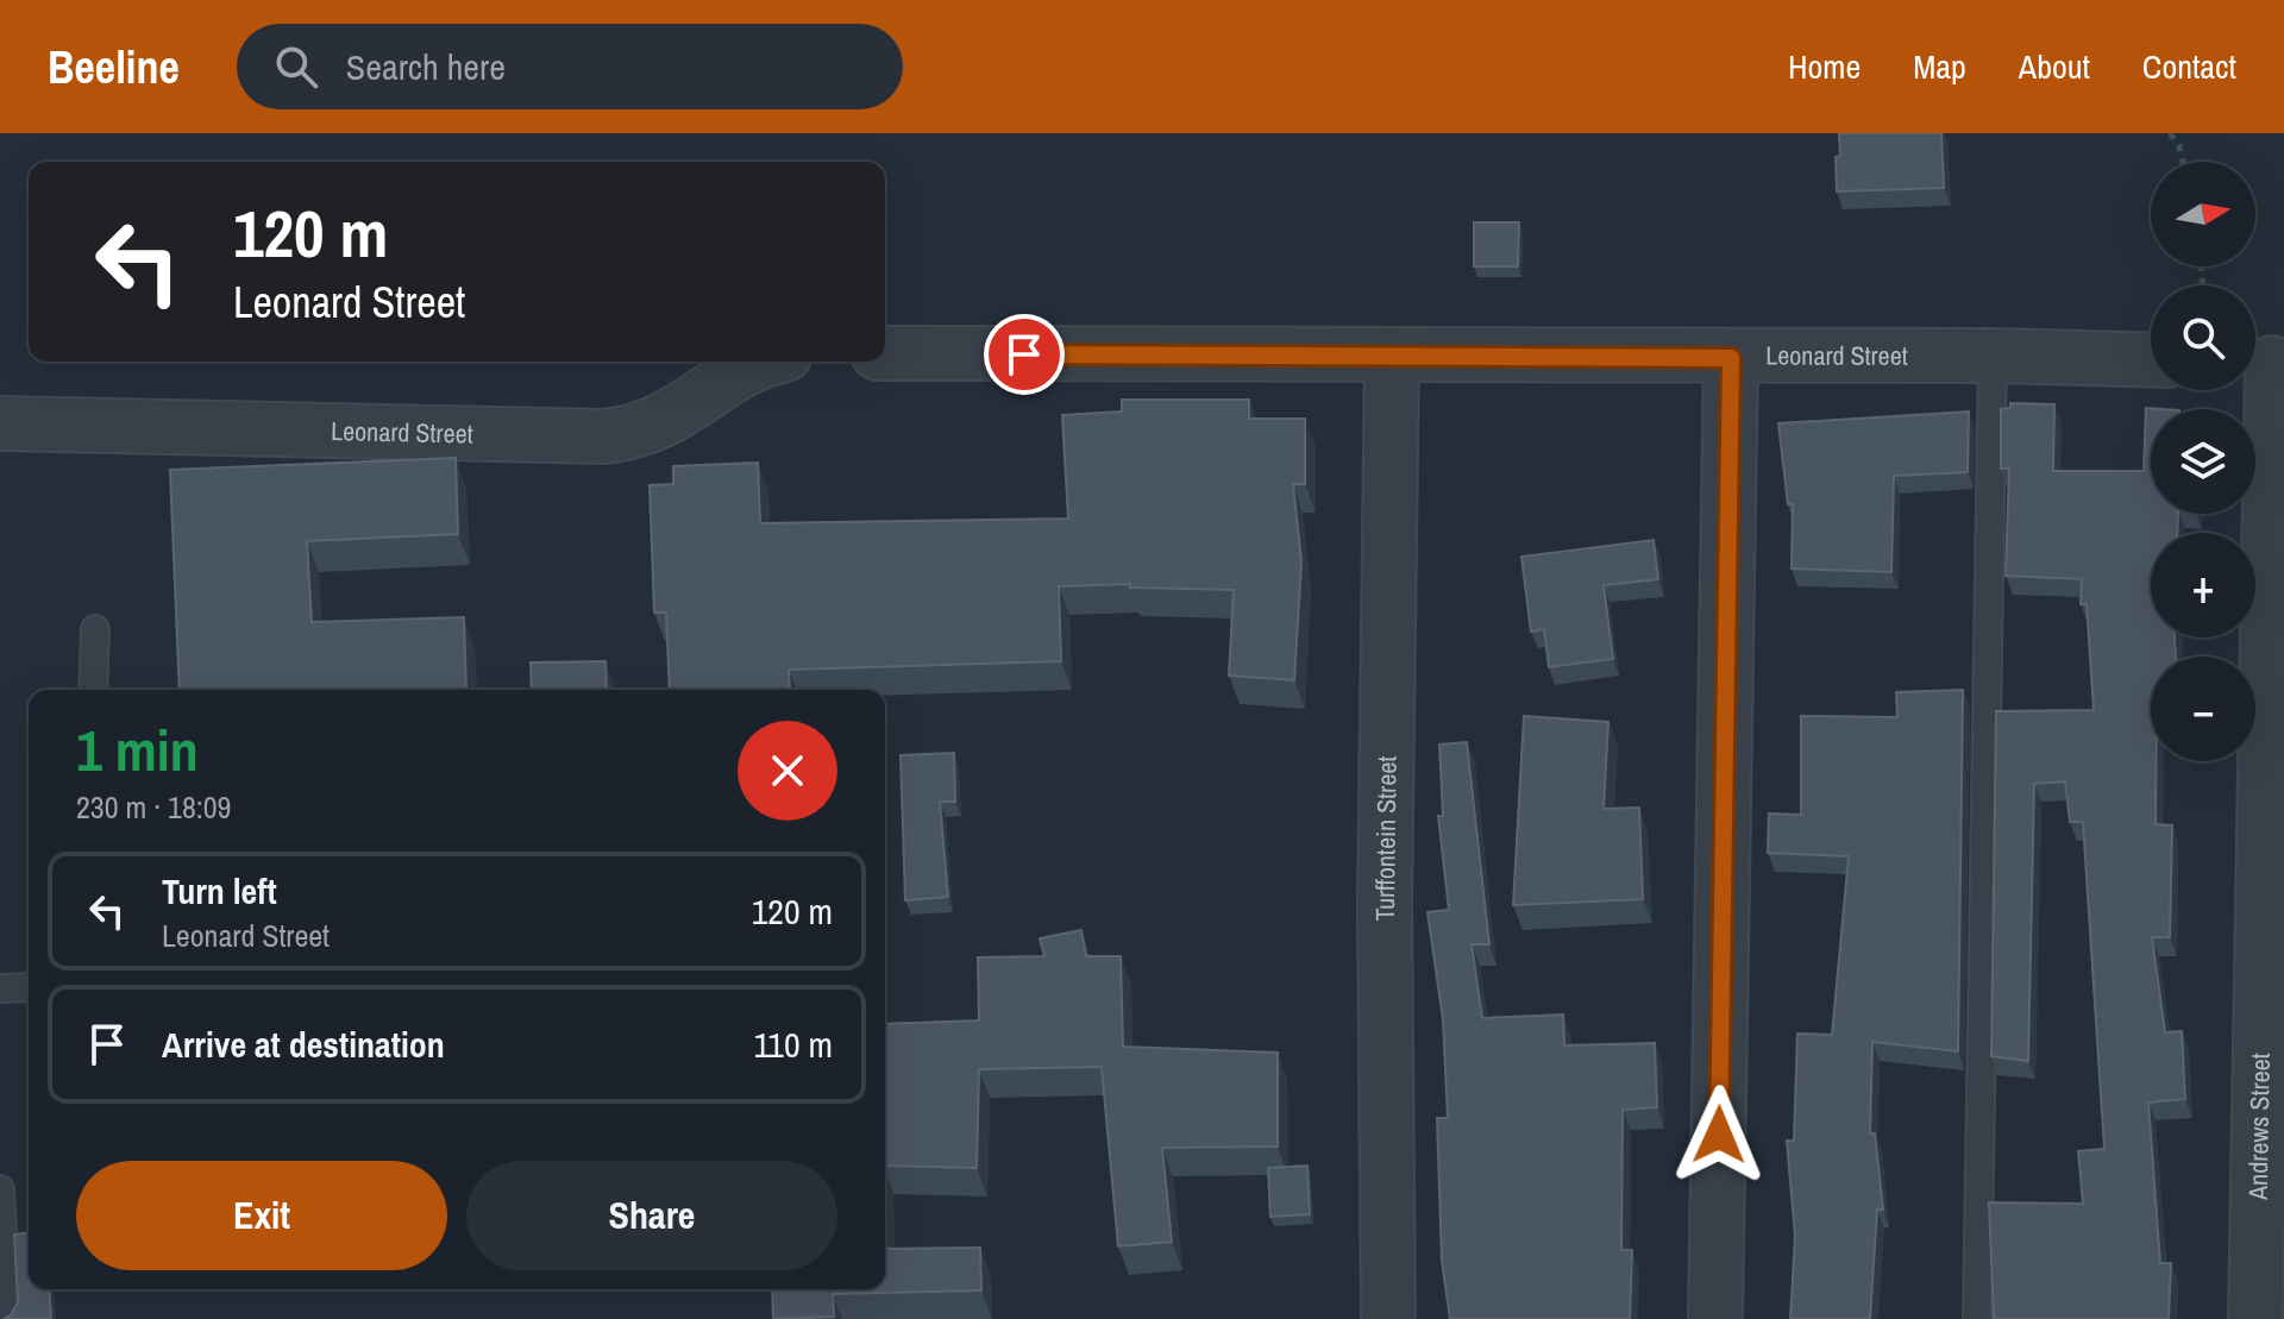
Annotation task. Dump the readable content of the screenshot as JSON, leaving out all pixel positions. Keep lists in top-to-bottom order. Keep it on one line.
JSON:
{"streets":{"street":["Leonard Street","Turffontein Street","Andrews Street"]},"crossings":[["Leonard Street","Turffontein Street"]],"north":"right","page":{"header":"Beeline","search":"Search here","nav":["Home","Map","About","Contact"],"map_buttons":["+","−"],"turn":["120 m","Leonard Street"],"heading":["1 min","230 m · 18:09"],"list":[{"name":"Turn left","note":"Leonard Street","value":"120 m"},{"name":"Arrive at destination","value":"110 m"}],"buttons":["Exit","Share"]}}
